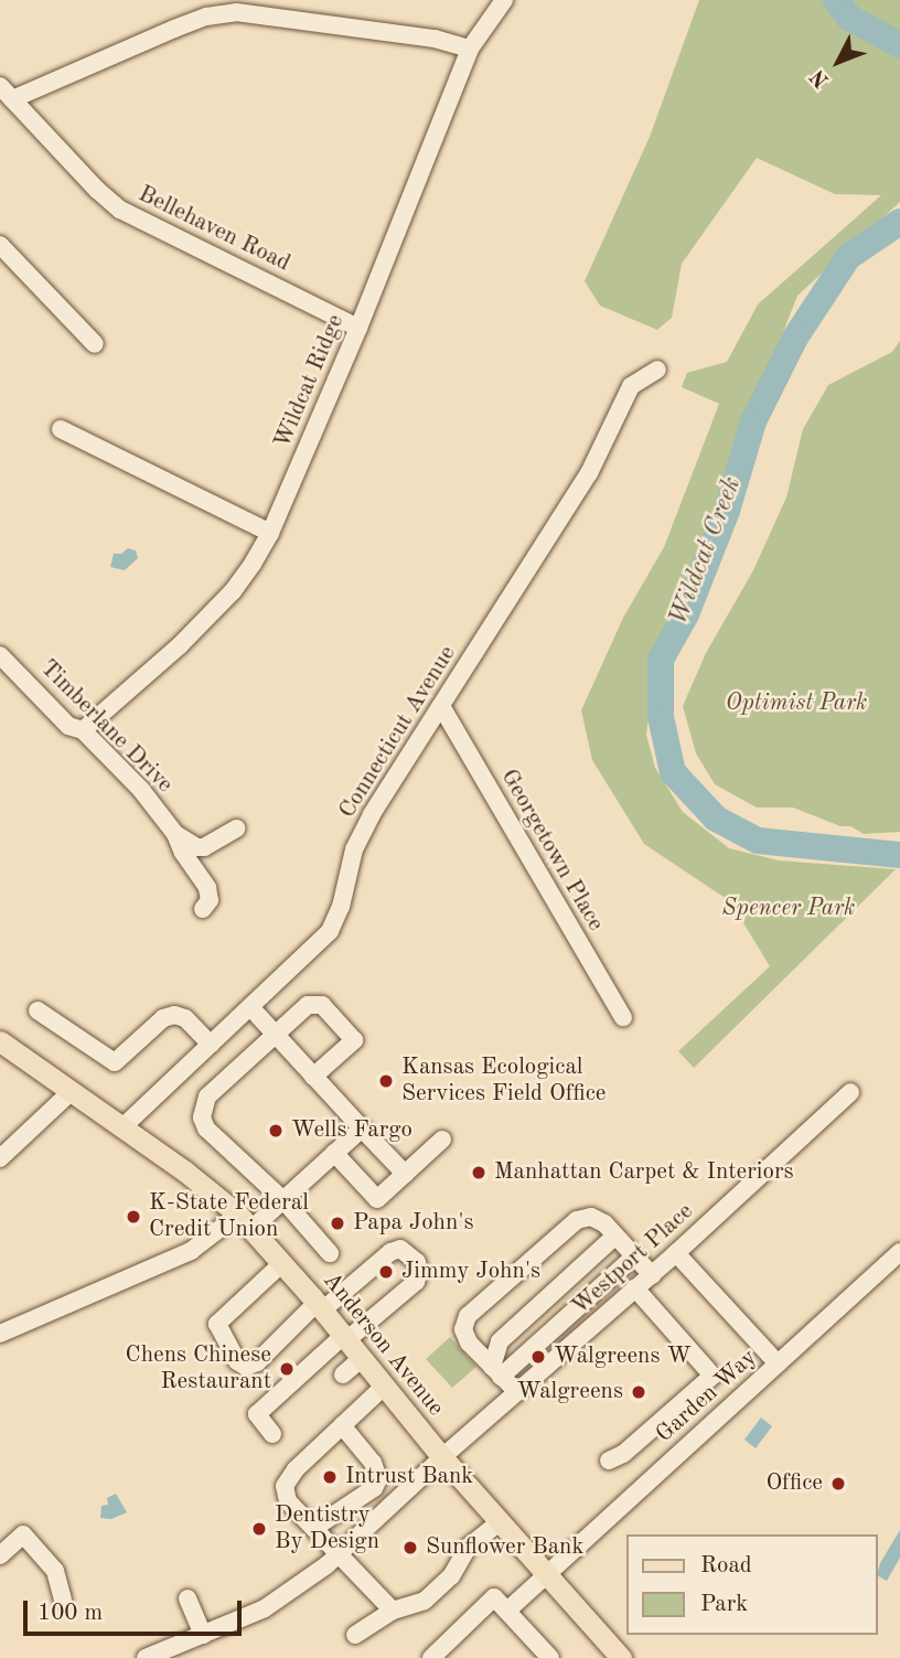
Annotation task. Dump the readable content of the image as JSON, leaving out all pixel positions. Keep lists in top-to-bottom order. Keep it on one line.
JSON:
{"streets":{"main road":["Anderson Avenue"],"street":["Bellehaven Road","Wildcat Ridge","Timberlane Drive","Connecticut Avenue","Georgetown Place","Westport Place","Garden Way"]},"crossings":[["Bellehaven Road","Wildcat Ridge"],["Wildcat Ridge","Timberlane Drive"],["Connecticut Avenue","Georgetown Place"],["Connecticut Avenue","Anderson Avenue"],["Westport Place","Anderson Avenue"],["Anderson Avenue","Garden Way"]],"water":["Wildcat Creek"],"parks":["Optimist Park","Spencer Park"],"places":["Kansas Ecological Services Field Office","Wells Fargo","Manhattan Carpet & Interiors","K-State Federal Credit Union","Papa John's","Jimmy John's","Walgreens W","Chens Chinese Restaurant","Walgreens","Intrust Bank","Office","Dentistry By Design","Sunflower Bank"],"legend":["Road","Park"],"scale_bar":"100 m","north":"bottom left"}
